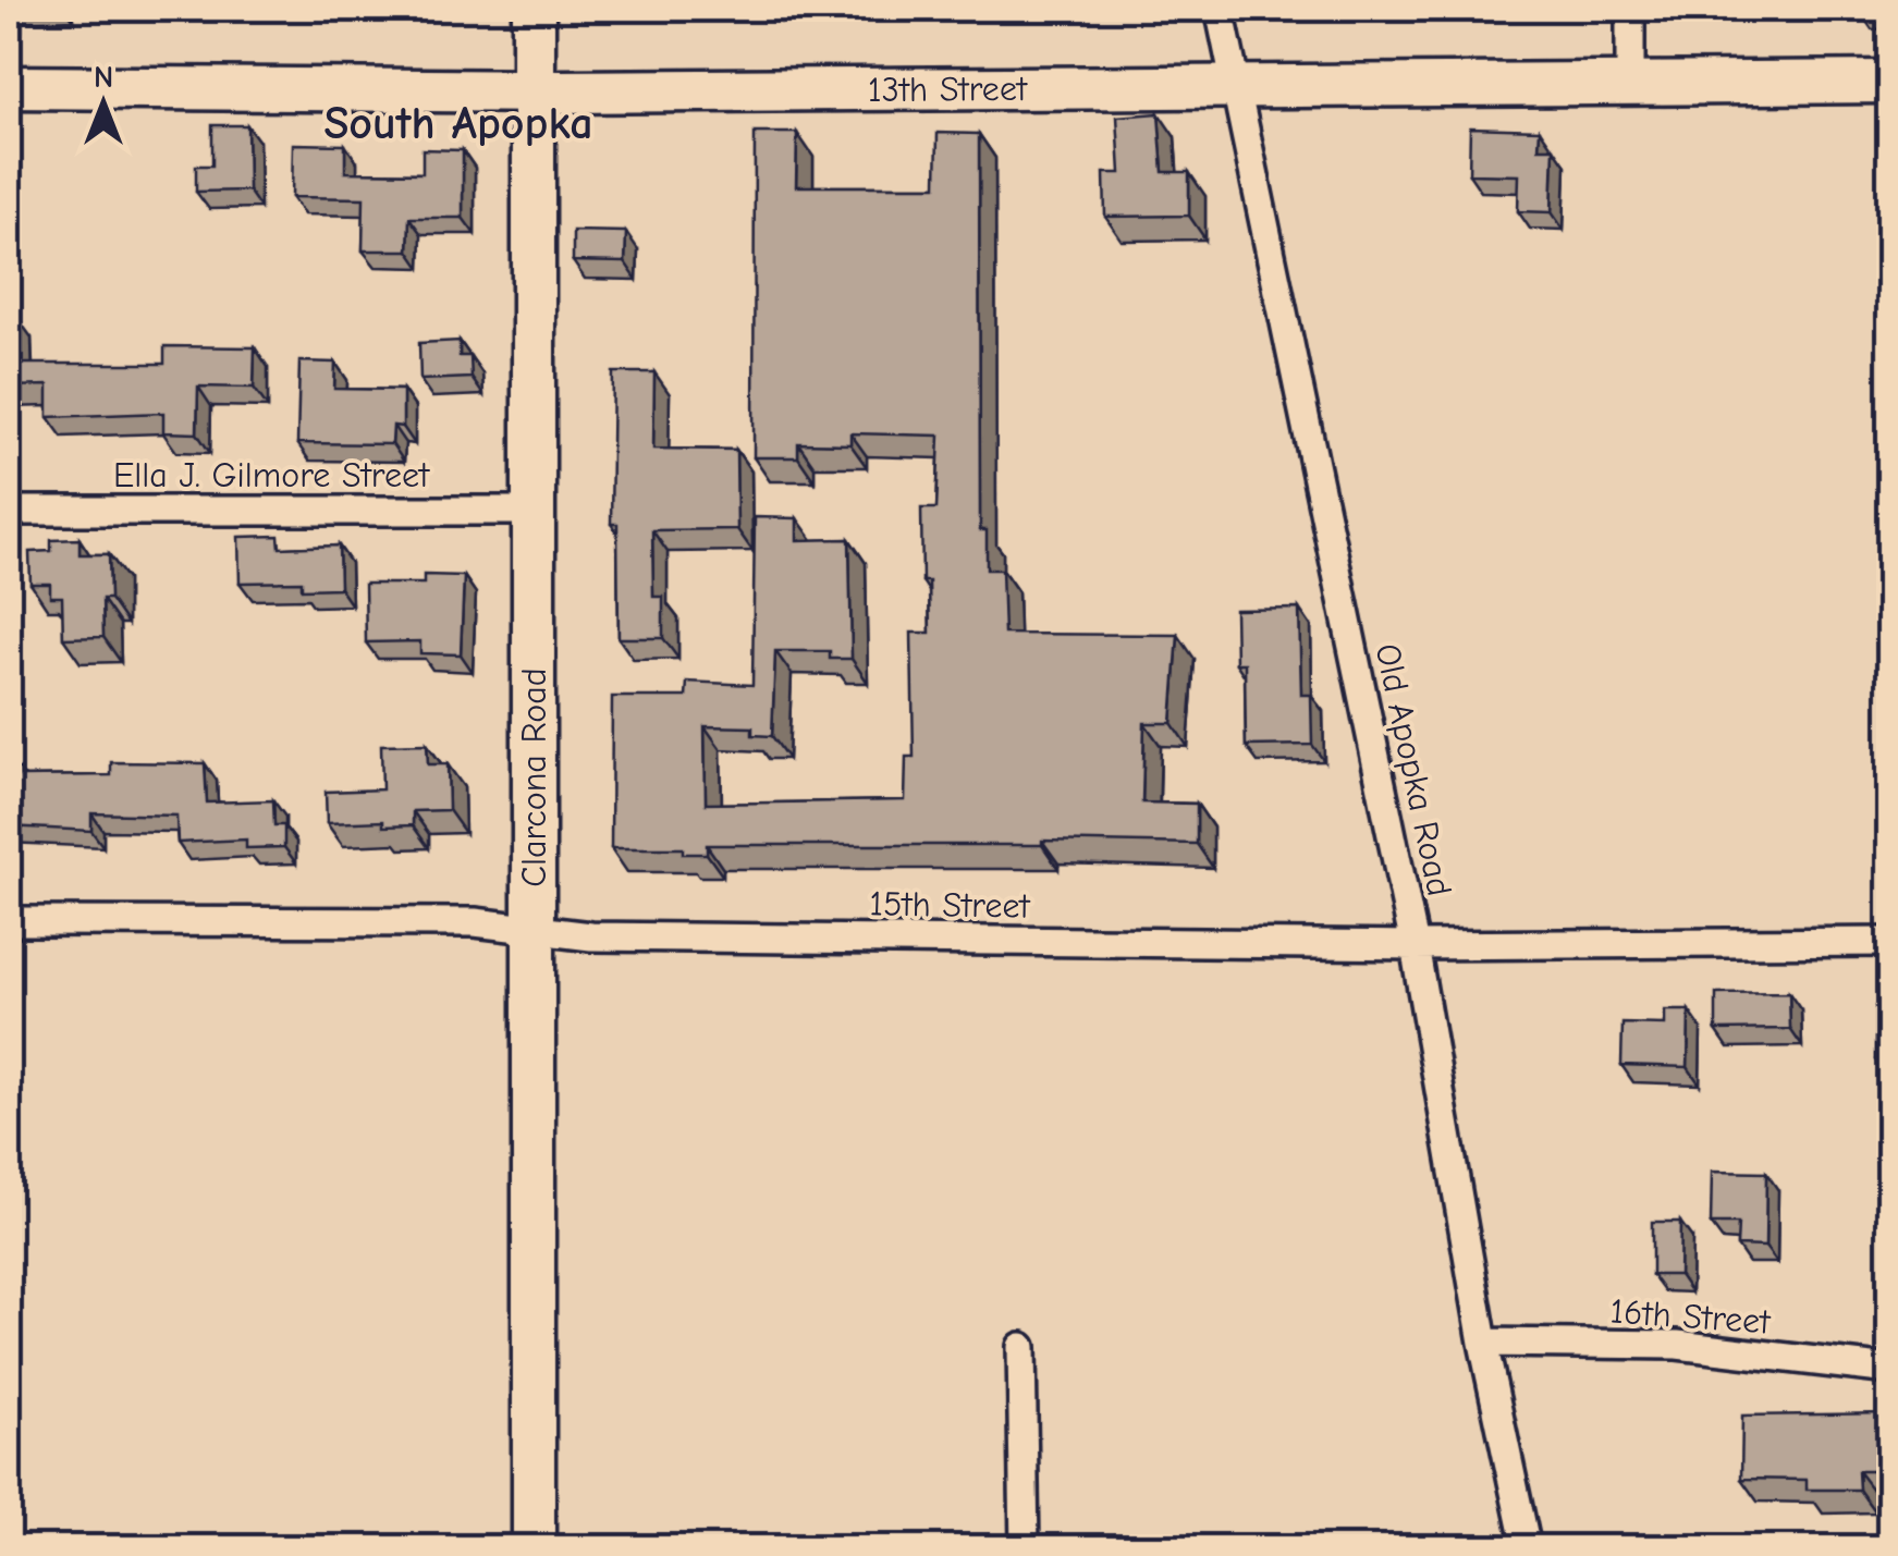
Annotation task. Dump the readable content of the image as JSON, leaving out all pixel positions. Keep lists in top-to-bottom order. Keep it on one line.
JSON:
{"streets":{"street":["13th Street","Ella J. Gilmore Street","Old Apopka Road","Clarcona Road","15th Street","16th Street"]},"crossings":[["13th Street","Old Apopka Road"],["13th Street","Clarcona Road"],["Ella J. Gilmore Street","Clarcona Road"],["Old Apopka Road","15th Street"],["Old Apopka Road","16th Street"],["Clarcona Road","15th Street"]],"districts":["South Apopka"],"north":"top"}
